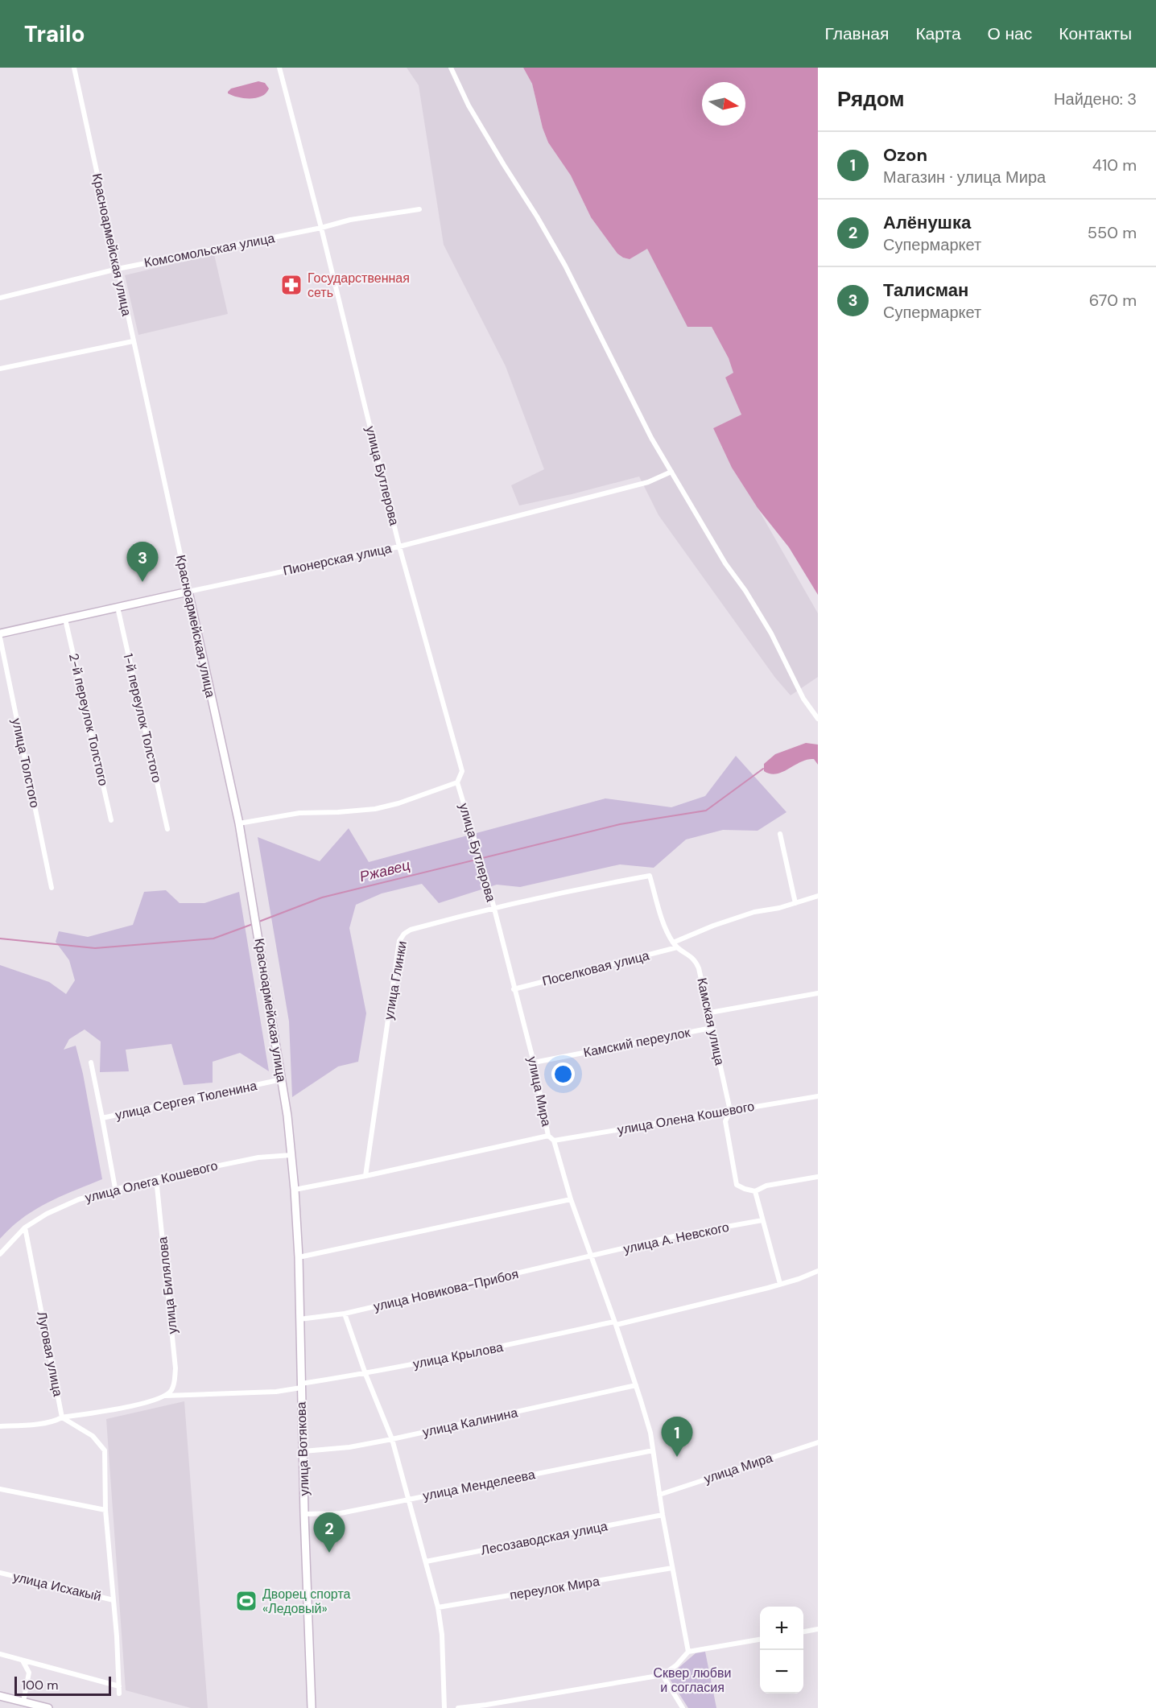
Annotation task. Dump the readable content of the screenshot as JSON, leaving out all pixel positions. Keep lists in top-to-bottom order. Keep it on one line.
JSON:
{"streets":{"street":["Красноармейская улица","Комсомольская улица","улица Бутлерова","Пионерская улица","1-й переулок Толстого","2-й переулок Толстого","улица Толстого","Поселковая улица","улица Глинки","Камская улица","Камский переулок","улица Мира","улица Сергея Тюленина","улица Олена Кошевого","улица Олега Кошевого","улица А. Невского","улица Билялова","улица Новикова-Прибоя","Луговая улица","улица Крылова","улица Калинина","улица Вотякова","улица Менделеева","Лесозаводская улица","улица Исхакый","переулок Мира"]},"crossings":[["Красноармейская улица","Комсомольская улица"],["Красноармейская улица","Пионерская улица"],["Красноармейская улица","улица Сергея Тюленина"],["Красноармейская улица","улица Олега Кошевого"],["Красноармейская улица","улица Вотякова"],["Комсомольская улица","улица Бутлерова"],["улица Бутлерова","Пионерская улица"],["улица Бутлерова","улица Глинки"],["улица Бутлерова","улица Мира"],["Пионерская улица","1-й переулок Толстого"],["Пионерская улица","2-й переулок Толстого"],["Поселковая улица","Камская улица"],["Поселковая улица","улица Мира"],["улица Глинки","Камская улица"],["улица Глинки","улица Мира"],["Камская улица","Камский переулок"],["Камская улица","улица Олена Кошевого"],["Камский переулок","улица Мира"],["улица Мира","улица Олена Кошевого"],["улица Мира","улица А. Невского"],["улица Мира","улица Новикова-Прибоя"],["улица Мира","улица Крылова"],["улица Мира","улица Калинина"],["улица Мира","улица Менделеева"],["улица Мира","Лесозаводская улица"],["улица Мира","переулок Мира"],["улица Сергея Тюленина","улица Олега Кошевого"],["улица Олега Кошевого","улица Билялова"],["улица Олега Кошевого","Луговая улица"],["улица А. Невского","улица Новикова-Прибоя"],["улица Билялова","улица Крылова"],["улица Новикова-Прибоя","улица Вотякова"],["улица Крылова","улица Вотякова"],["улица Калинина","улица Вотякова"],["улица Вотякова","улица Менделеева"]],"water":["Ржавец"],"parks":["Сквер любви и согласия"],"places":{"pharmacy":["Государственная сеть"],"sports":["Дворец спорта «Ледовый»"]},"scale_bar":"100 m","north":"right","page":{"header":"Trailo","nav":["Главная","Карта","О нас","Контакты"],"heading":["Рядом","Найдено: 3"],"list":[{"mark":"1","name":"Ozon","note":"Магазин · улица Мира","value":"410 m"},{"mark":"2","name":"Алёнушка","note":"Супермаркет","value":"550 m"},{"mark":"3","name":"Талисман","note":"Супермаркет","value":"670 m"}],"pins":["3","1","2"],"map_buttons":["+","−"],"scale":"100 m"}}
